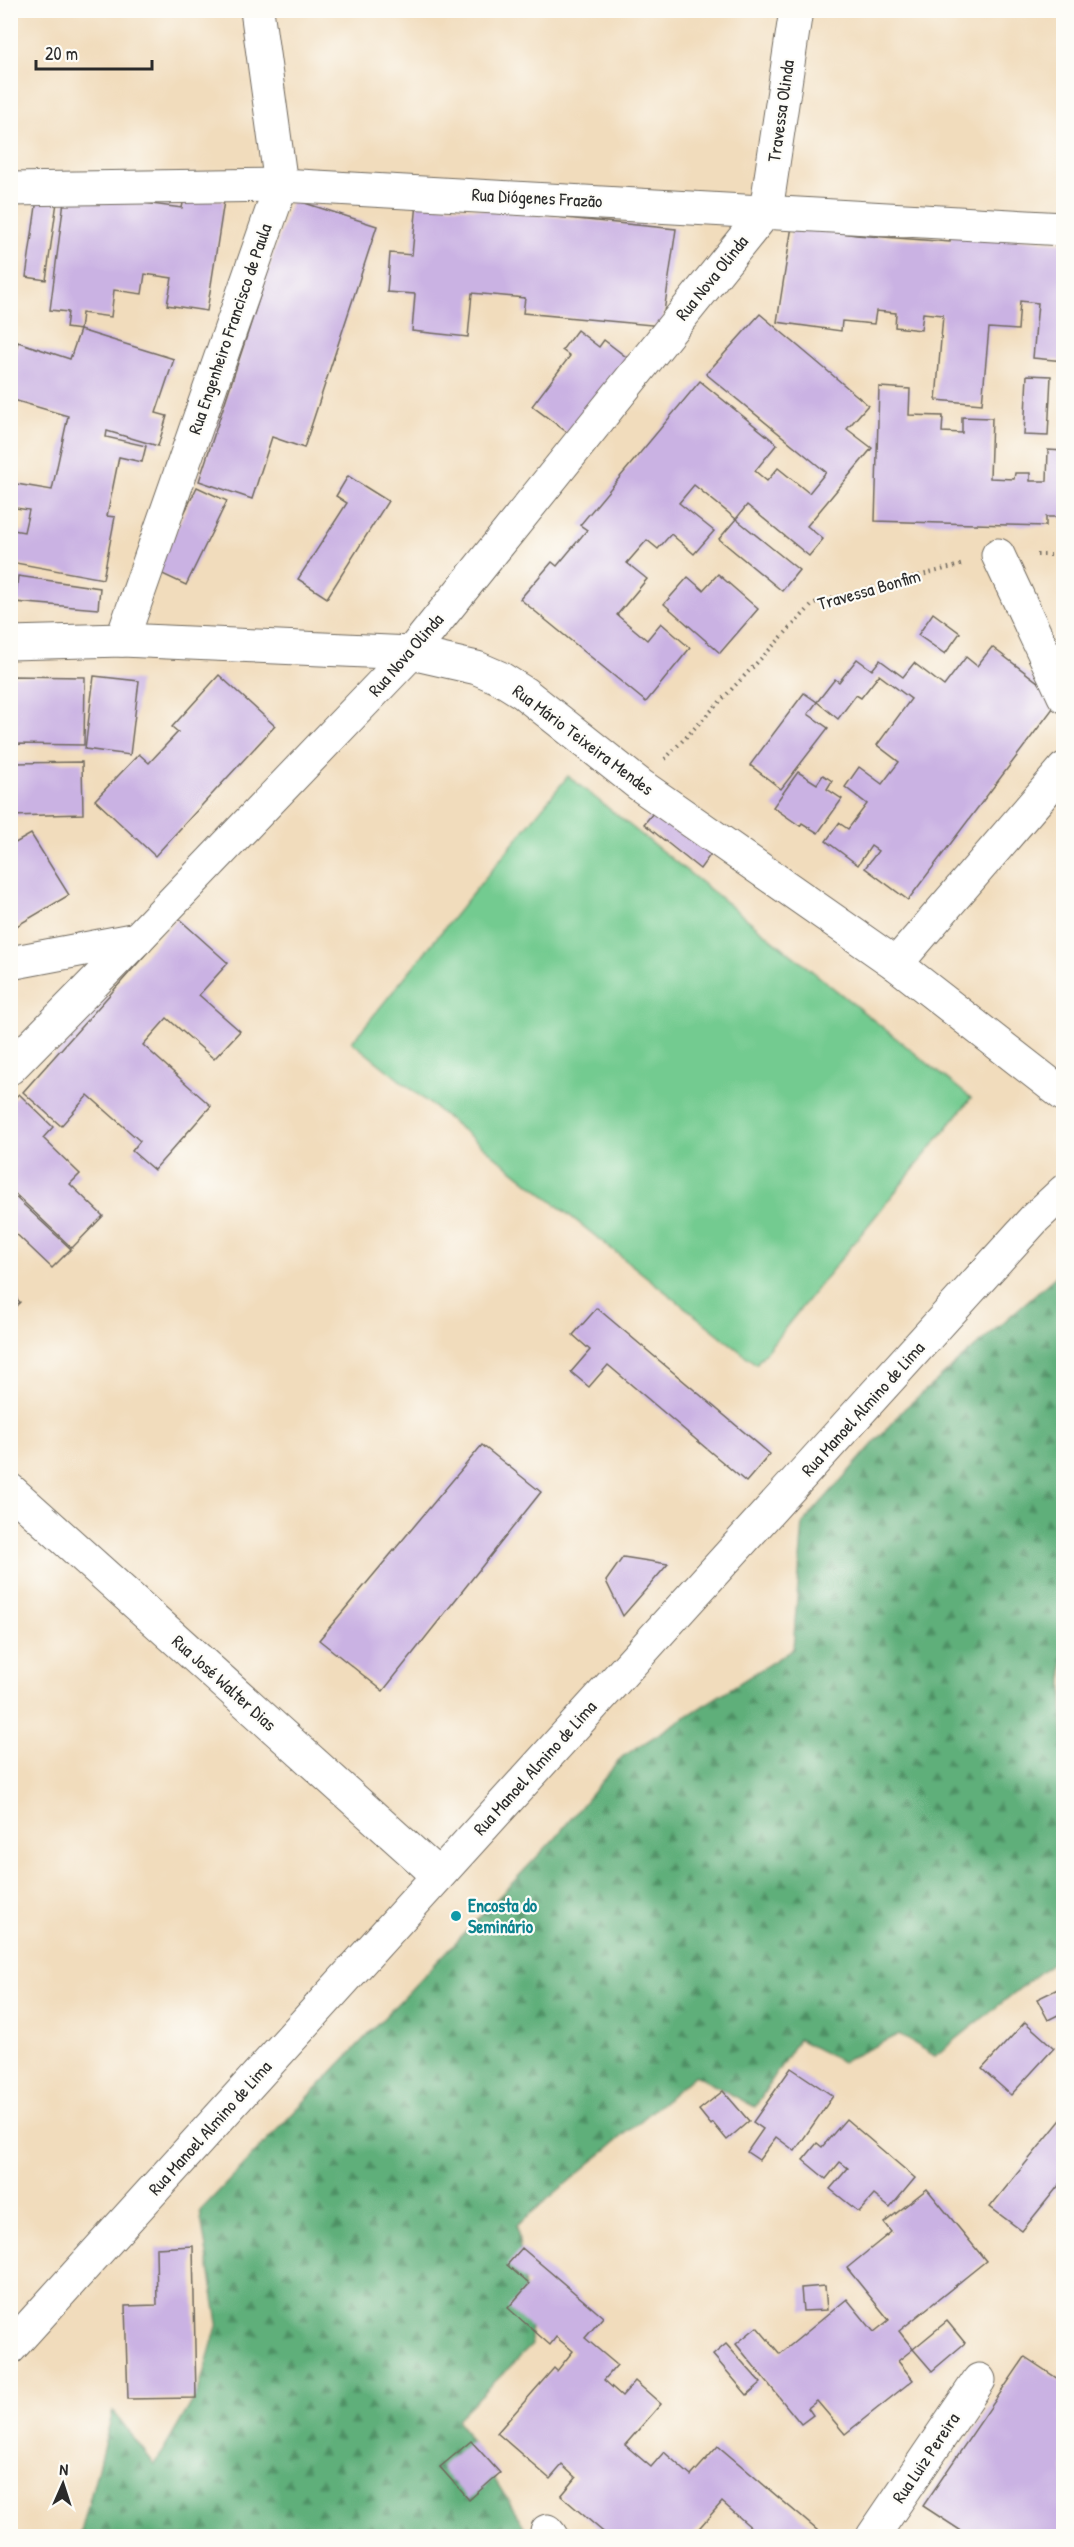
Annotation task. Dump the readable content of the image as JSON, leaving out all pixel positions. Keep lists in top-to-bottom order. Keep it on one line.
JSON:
{"streets":{"street":["Travessa Olinda","Rua Diógenes Frazão","Rua Nova Olinda","Rua Engenheiro Francisco de Paula","Rua Mário Teixeira Mendes","Rua Manoel Almino de Lima","Rua José Walter Dias","Rua Luiz Pereira"],"path":["Travessa Bonfim"]},"crossings":[["Travessa Olinda","Rua Diógenes Frazão"],["Travessa Olinda","Rua Nova Olinda"],["Rua Diógenes Frazão","Rua Nova Olinda"],["Rua Diógenes Frazão","Rua Engenheiro Francisco de Paula"],["Rua Nova Olinda","Rua Mário Teixeira Mendes"],["Rua Engenheiro Francisco de Paula","Rua Mário Teixeira Mendes"],["Travessa Bonfim","Rua Mário Teixeira Mendes"],["Rua Manoel Almino de Lima","Rua José Walter Dias"]],"places":["Encosta do Seminário"],"scale_bar":"20 m","north":"top"}
